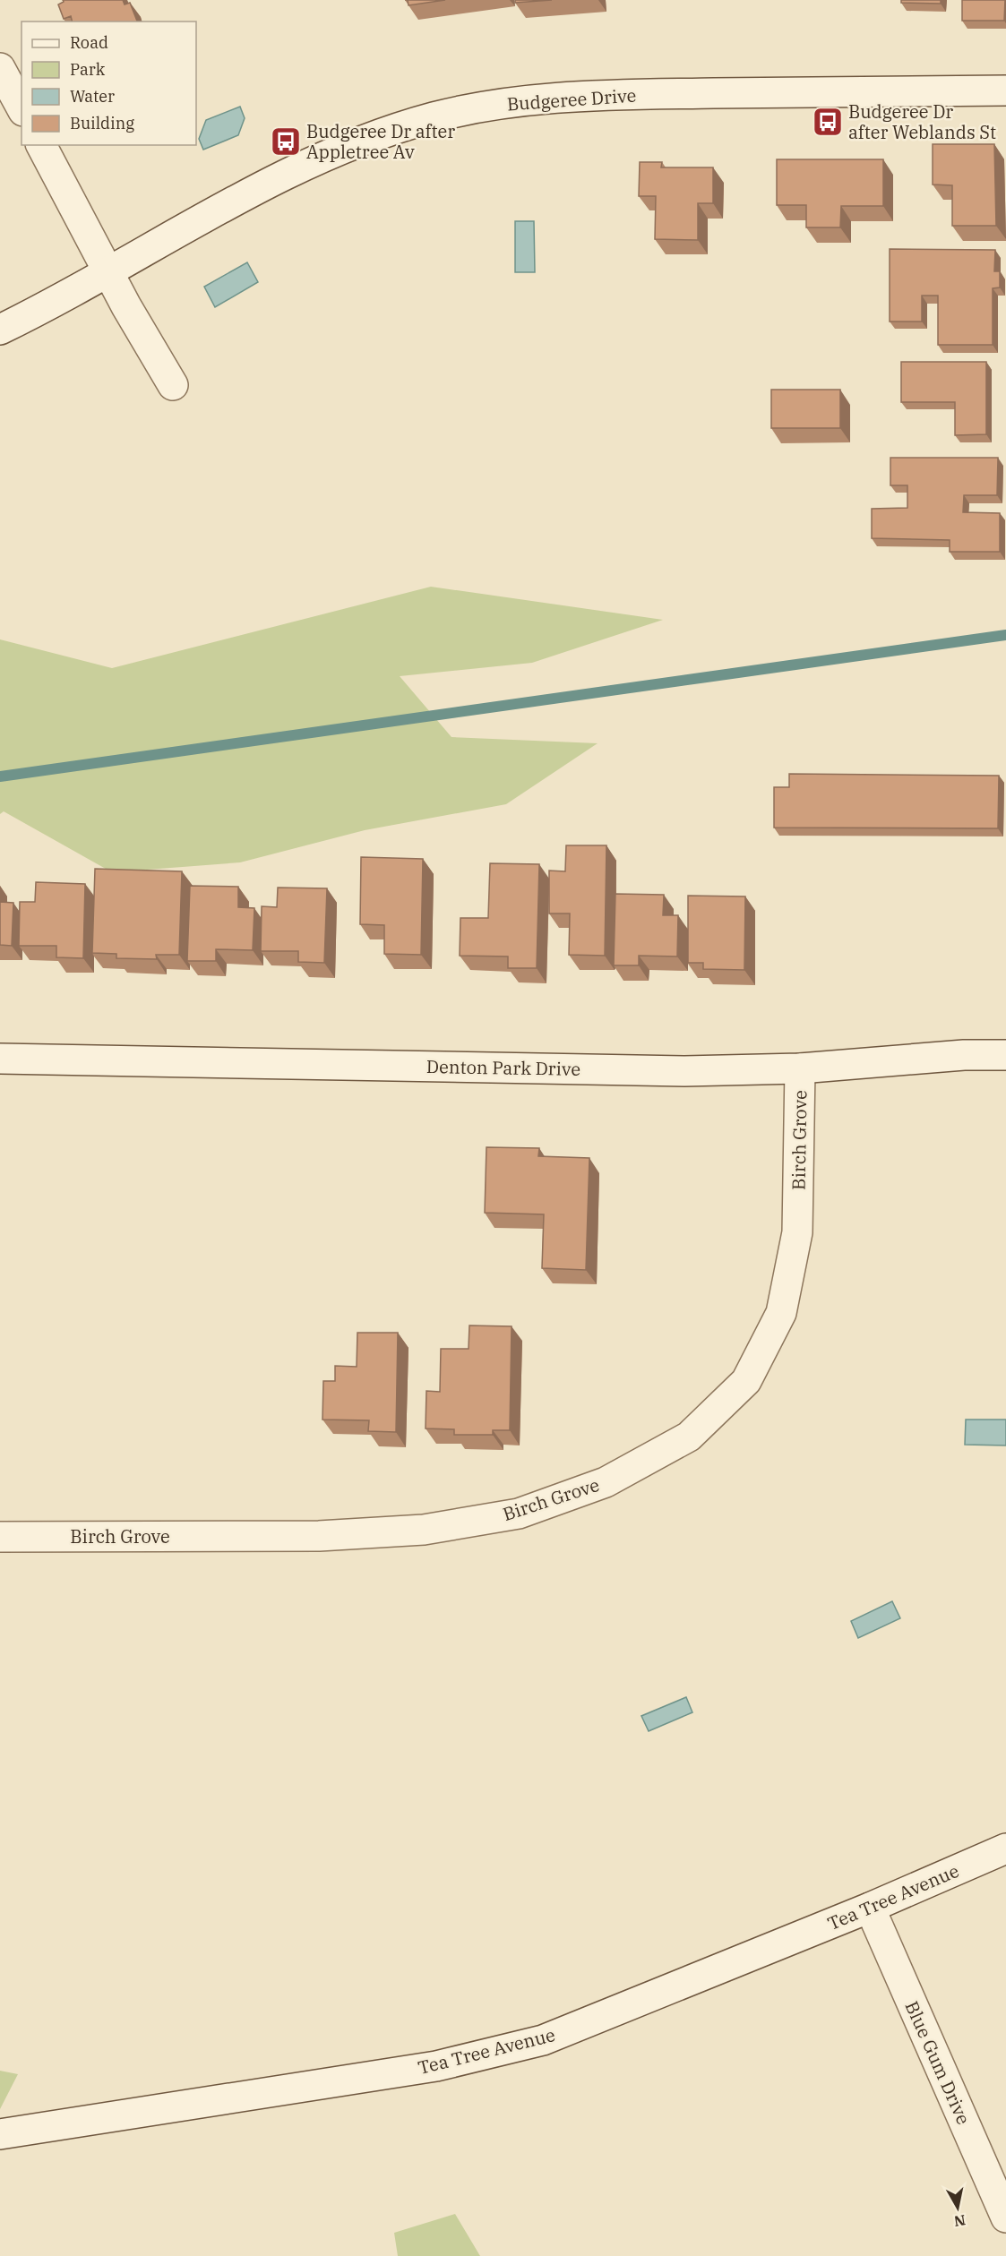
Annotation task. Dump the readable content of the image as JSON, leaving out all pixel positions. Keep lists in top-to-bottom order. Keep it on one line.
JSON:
{"streets":{"street":["Budgeree Drive","Denton Park Drive","Birch Grove","Tea Tree Avenue","Blue Gum Drive"]},"crossings":[["Denton Park Drive","Birch Grove"],["Tea Tree Avenue","Blue Gum Drive"]],"places":{"bus stop":["Budgeree Dr after Weblands St","Budgeree Dr after Appletree Av"]},"legend":["Road","Park","Water","Building"],"north":"bottom"}
